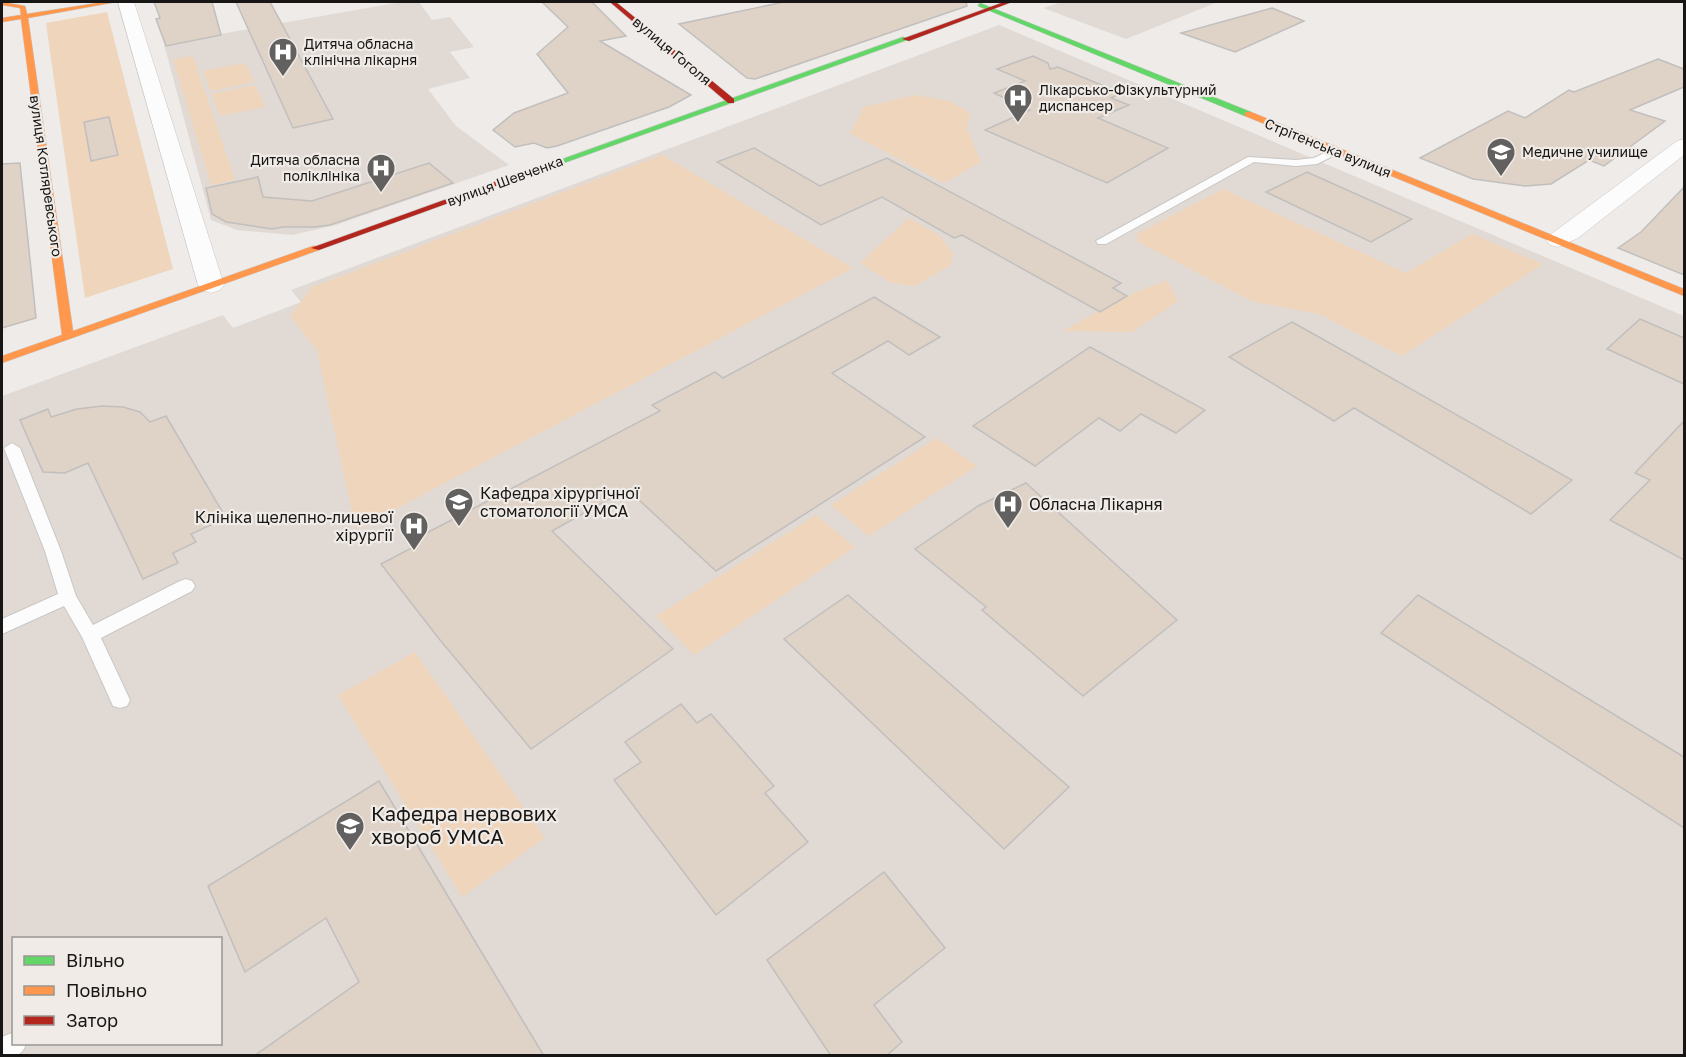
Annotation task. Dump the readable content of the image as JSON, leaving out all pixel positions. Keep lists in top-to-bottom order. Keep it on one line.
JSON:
{"streets":{"street":["вулиця Гоголя","Стрітенська вулиця","вулиця Котляревського","вулиця Шевченка"]},"crossings":[["вулиця Гоголя","вулиця Шевченка"],["Стрітенська вулиця","вулиця Шевченка"],["вулиця Котляревського","вулиця Шевченка"]],"places":{"hospital":["Дитяча обласна клінічна лікарня","Лікарсько-Фізкультурний диспансер","Дитяча обласна поліклініка","Обласна Лікарня","Клініка щелепно-лицевої хірургії"],"school or university":["Медичне училище","Кафедра хірургічної стоматології УМСА","Кафедра нервових хвороб УМСА"]},"legend":["Вільно","Повільно","Затор"]}
